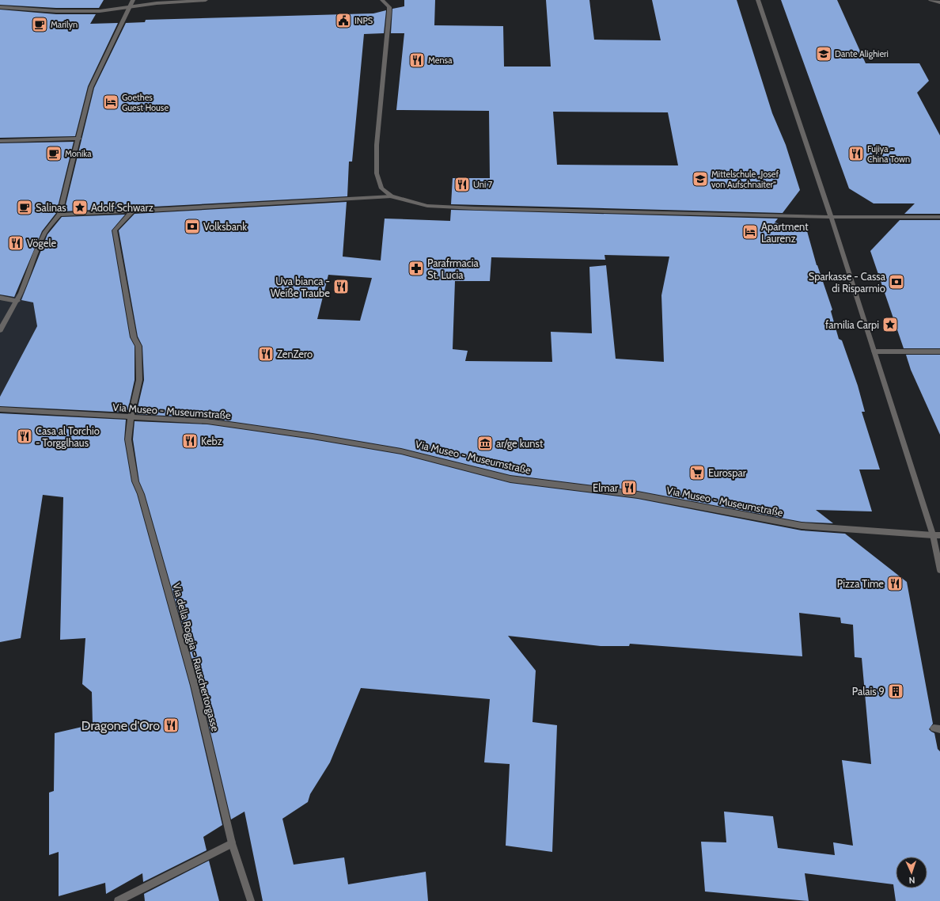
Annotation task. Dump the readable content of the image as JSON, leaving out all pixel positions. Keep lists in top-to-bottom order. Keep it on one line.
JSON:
{"streets":{"street":["Via Museo - Museumstraße","Via della Roggia - Rauschertorgasse"]},"crossings":[["Via Museo - Museumstraße","Via della Roggia - Rauschertorgasse"]],"places":{"public building":["INPS"],"cafe":["Marilyn","Monika","Salinas"],"school or university":["Dante Alighieri","Mittelschule „Josef von Aufschnaiter“"],"restaurant":["Mensa","Fujiya - China Town","Uni 7","Vögele","Uva bianca - Weiße Traube","ZenZero","Casa al Torchio - Torgglhaus","Kebz","Elmar","Pizza Time","Dragone d'Oro"],"hotel":["Goethes Guest House","Apartment Laurenz"],"place":["Adolf Schwarz","familia Carpi"],"bank":["Volksbank","Sparkasse - Cassa di Risparmio"],"pharmacy":["Parafrmacia St. Lucia"],"museum":["ar/ge kunst"],"supermarket":["Eurospar"],"building":["Palais 9"]},"north":"bottom"}
